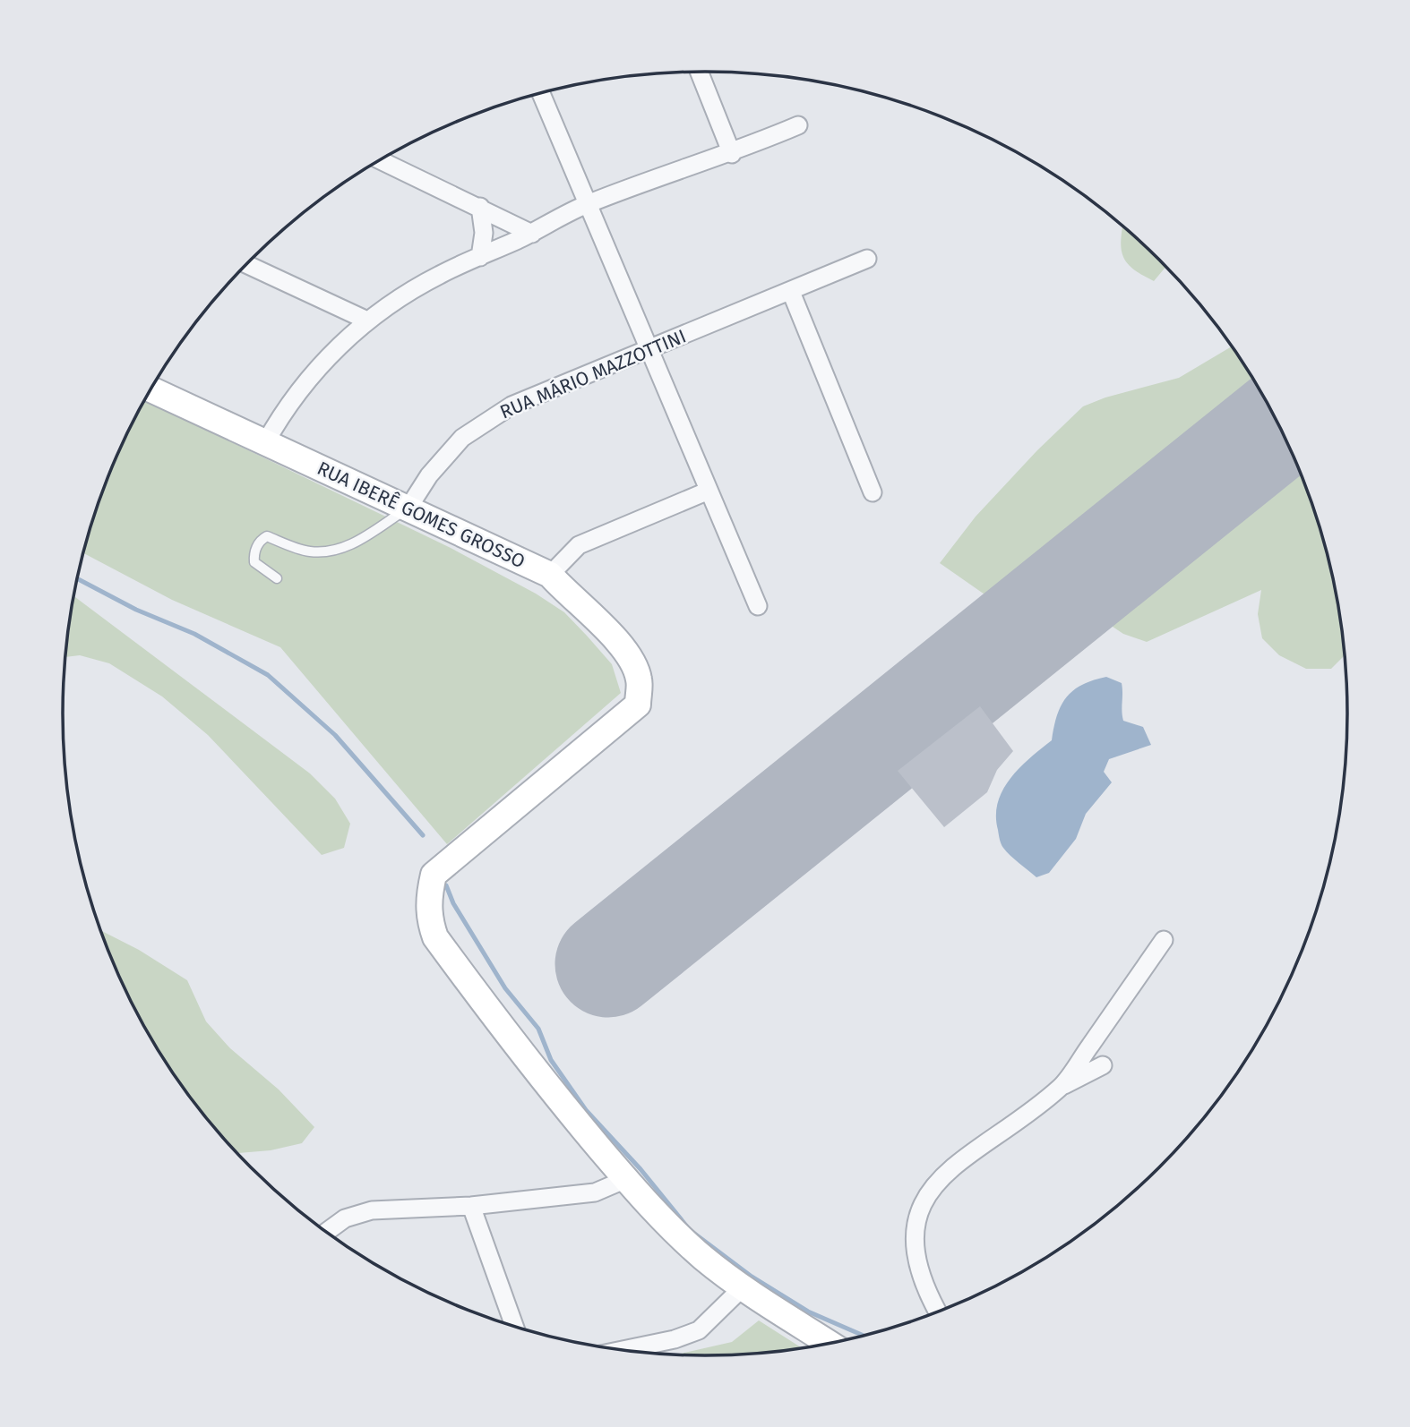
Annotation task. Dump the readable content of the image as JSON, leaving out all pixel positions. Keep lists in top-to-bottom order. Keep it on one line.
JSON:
{"streets":{"street":["RUA MÁRIO MAZZOTTINI","RUA IBERÊ GOMES GROSSO"]},"crossings":[["RUA MÁRIO MAZZOTTINI","RUA IBERÊ GOMES GROSSO"]]}
